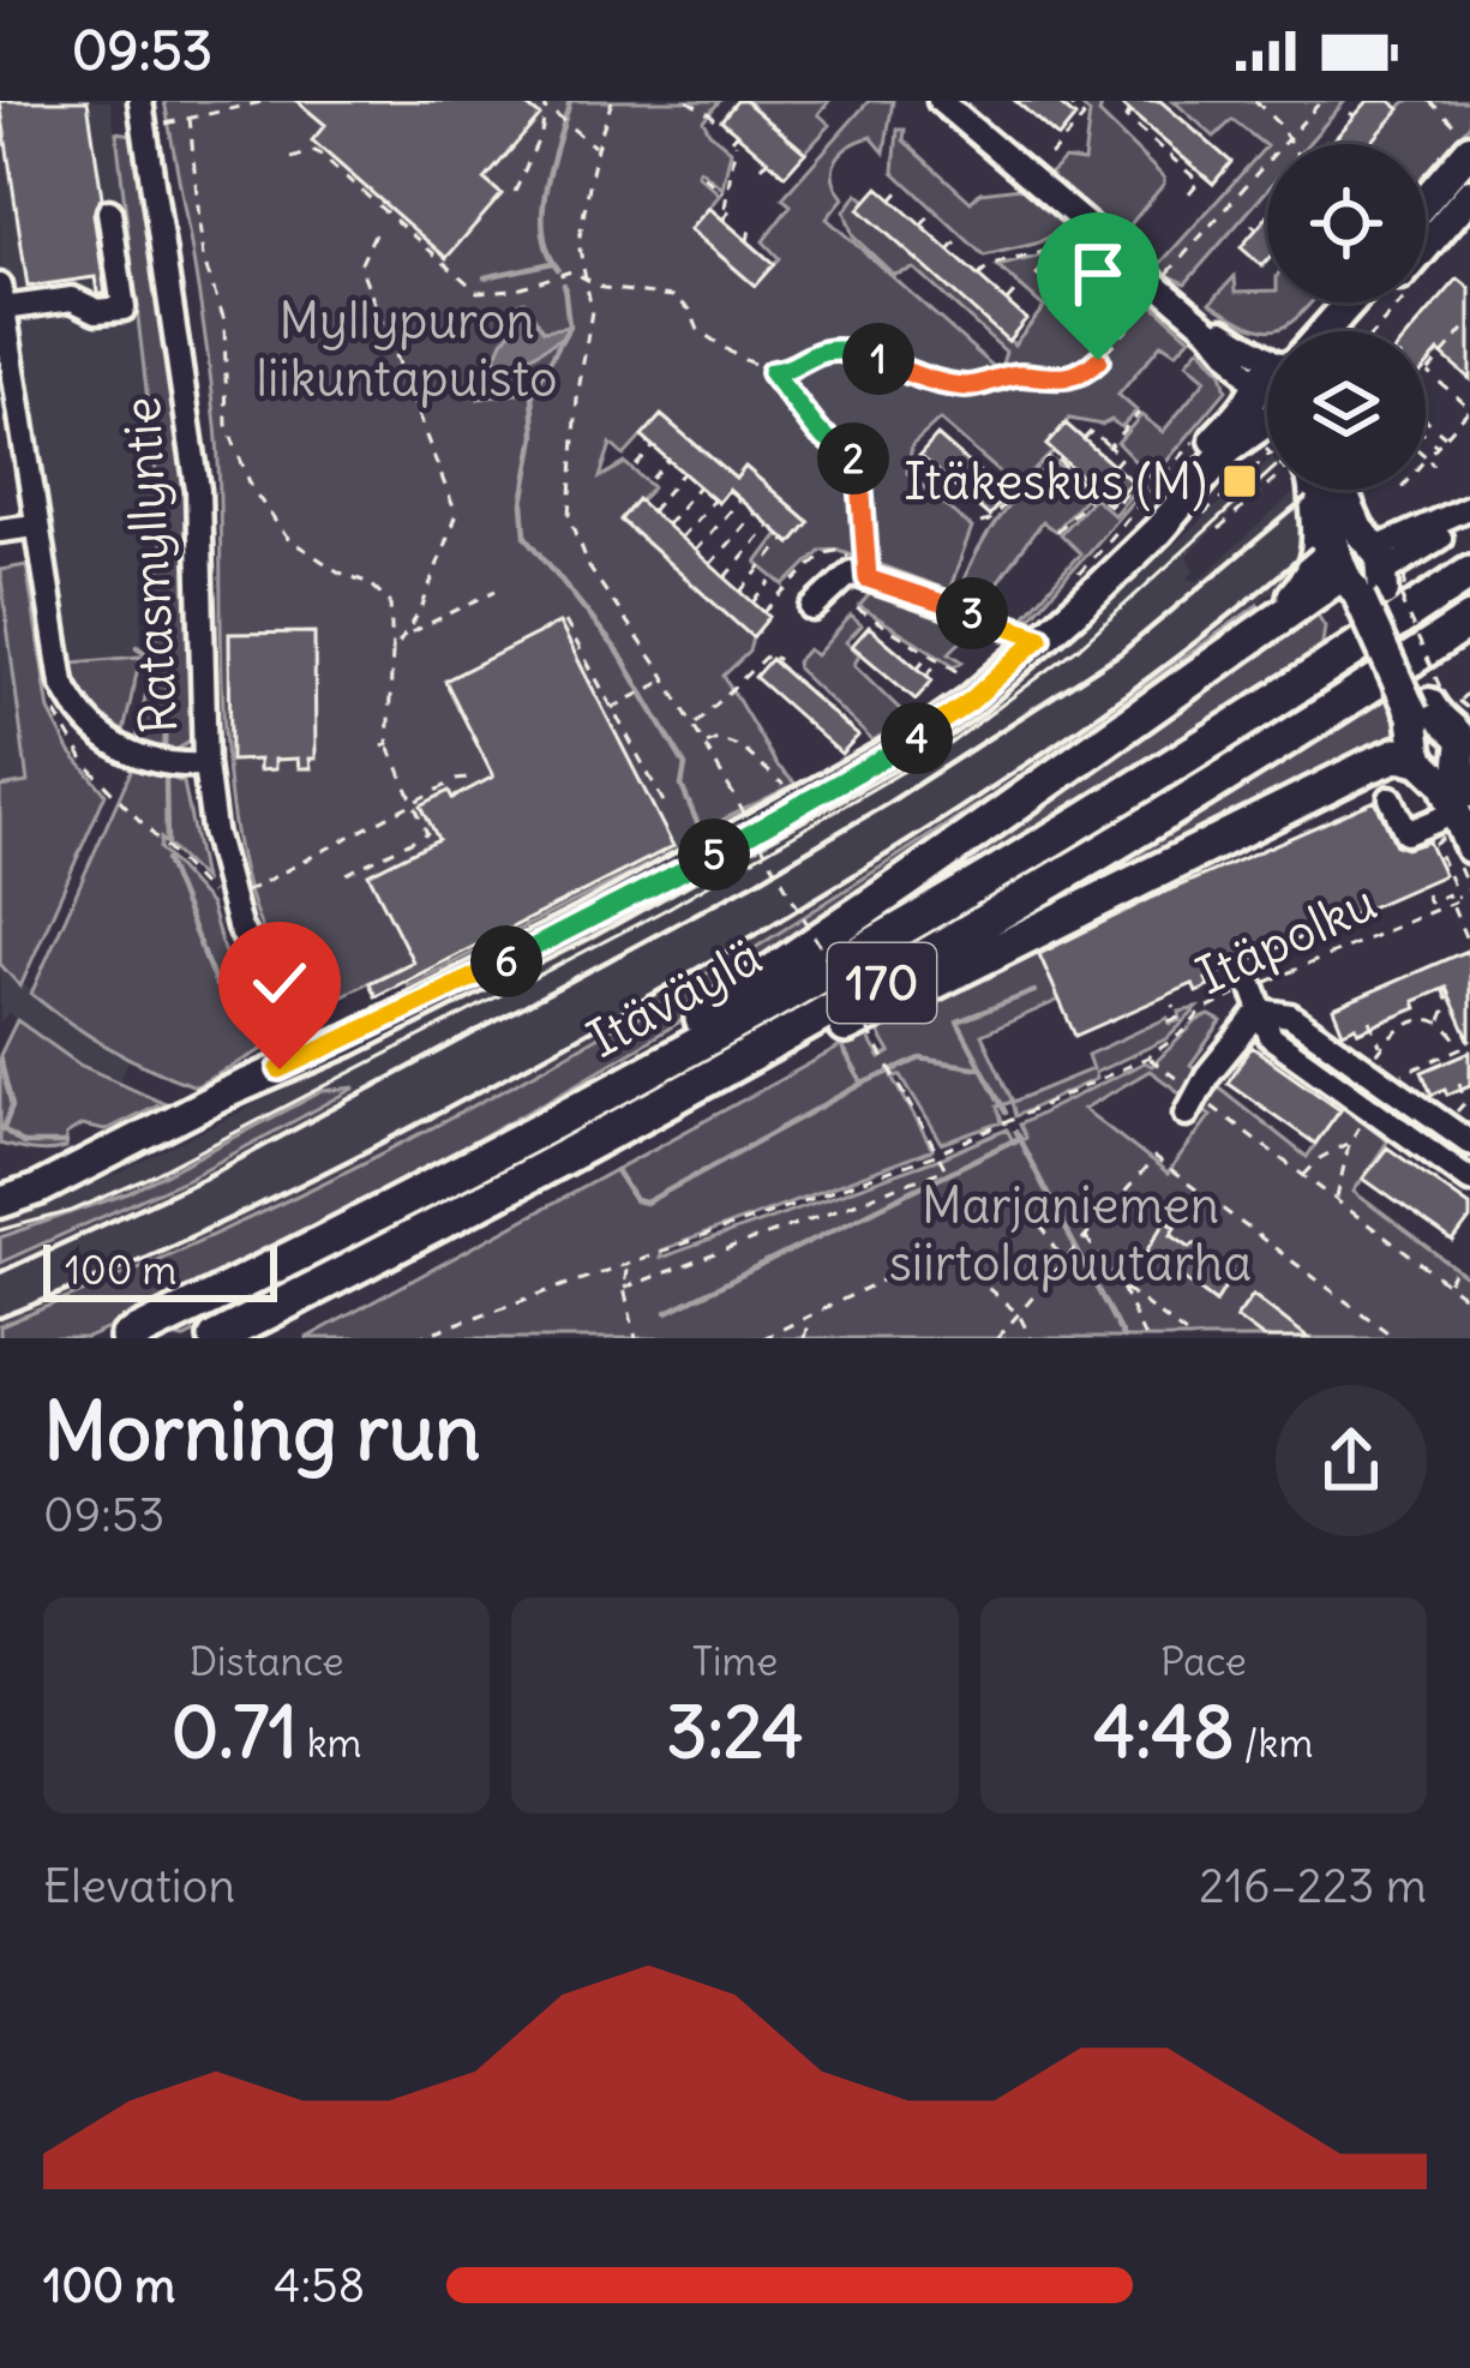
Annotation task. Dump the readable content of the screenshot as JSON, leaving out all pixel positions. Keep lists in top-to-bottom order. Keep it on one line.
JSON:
{"streets":{"highway":["170","Itäväylä"],"street":["Ratasmyllyntie"],"path":["Itäpolku"]},"parks":["Myllypuron liikuntapuisto","Marjaniemen siirtolapuutarha"],"places":{"transit":["Itäkeskus (M)"]},"scale_bar":"100 m","page":{"status":"09:53","pins":["1","2","3","4","5","6"],"scale":"100 m","heading":["Morning run","09:53"],"stats":[["Distance","0.71 km"],["Time","3:24"],["Pace","4:48 /km"]],"chart":["Elevation","216–223 m"],"list":[{"name":"100 m","note":"4:58"}]}}
